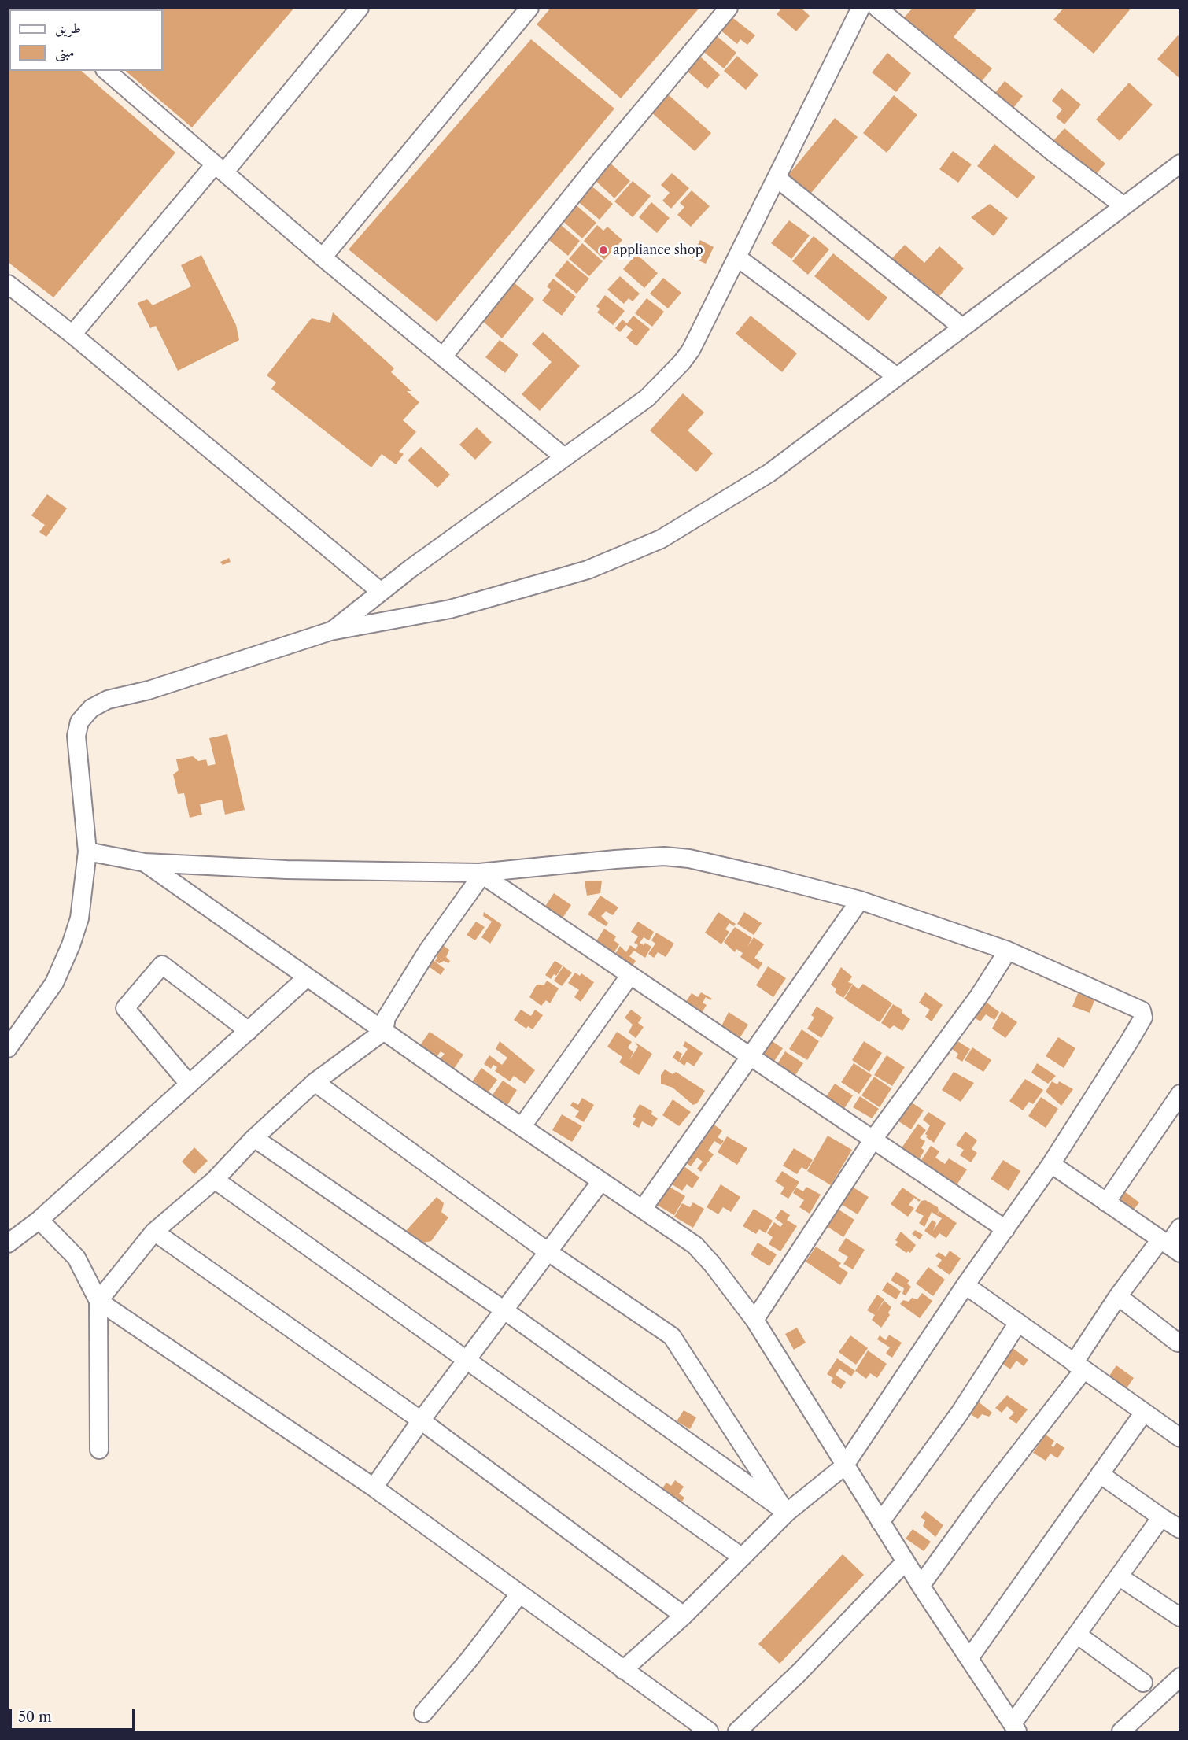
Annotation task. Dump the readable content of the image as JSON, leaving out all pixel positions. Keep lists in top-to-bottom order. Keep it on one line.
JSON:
{"places":["appliance shop"],"legend":["طريق","مبنى"],"scale_bar":"50 m"}
